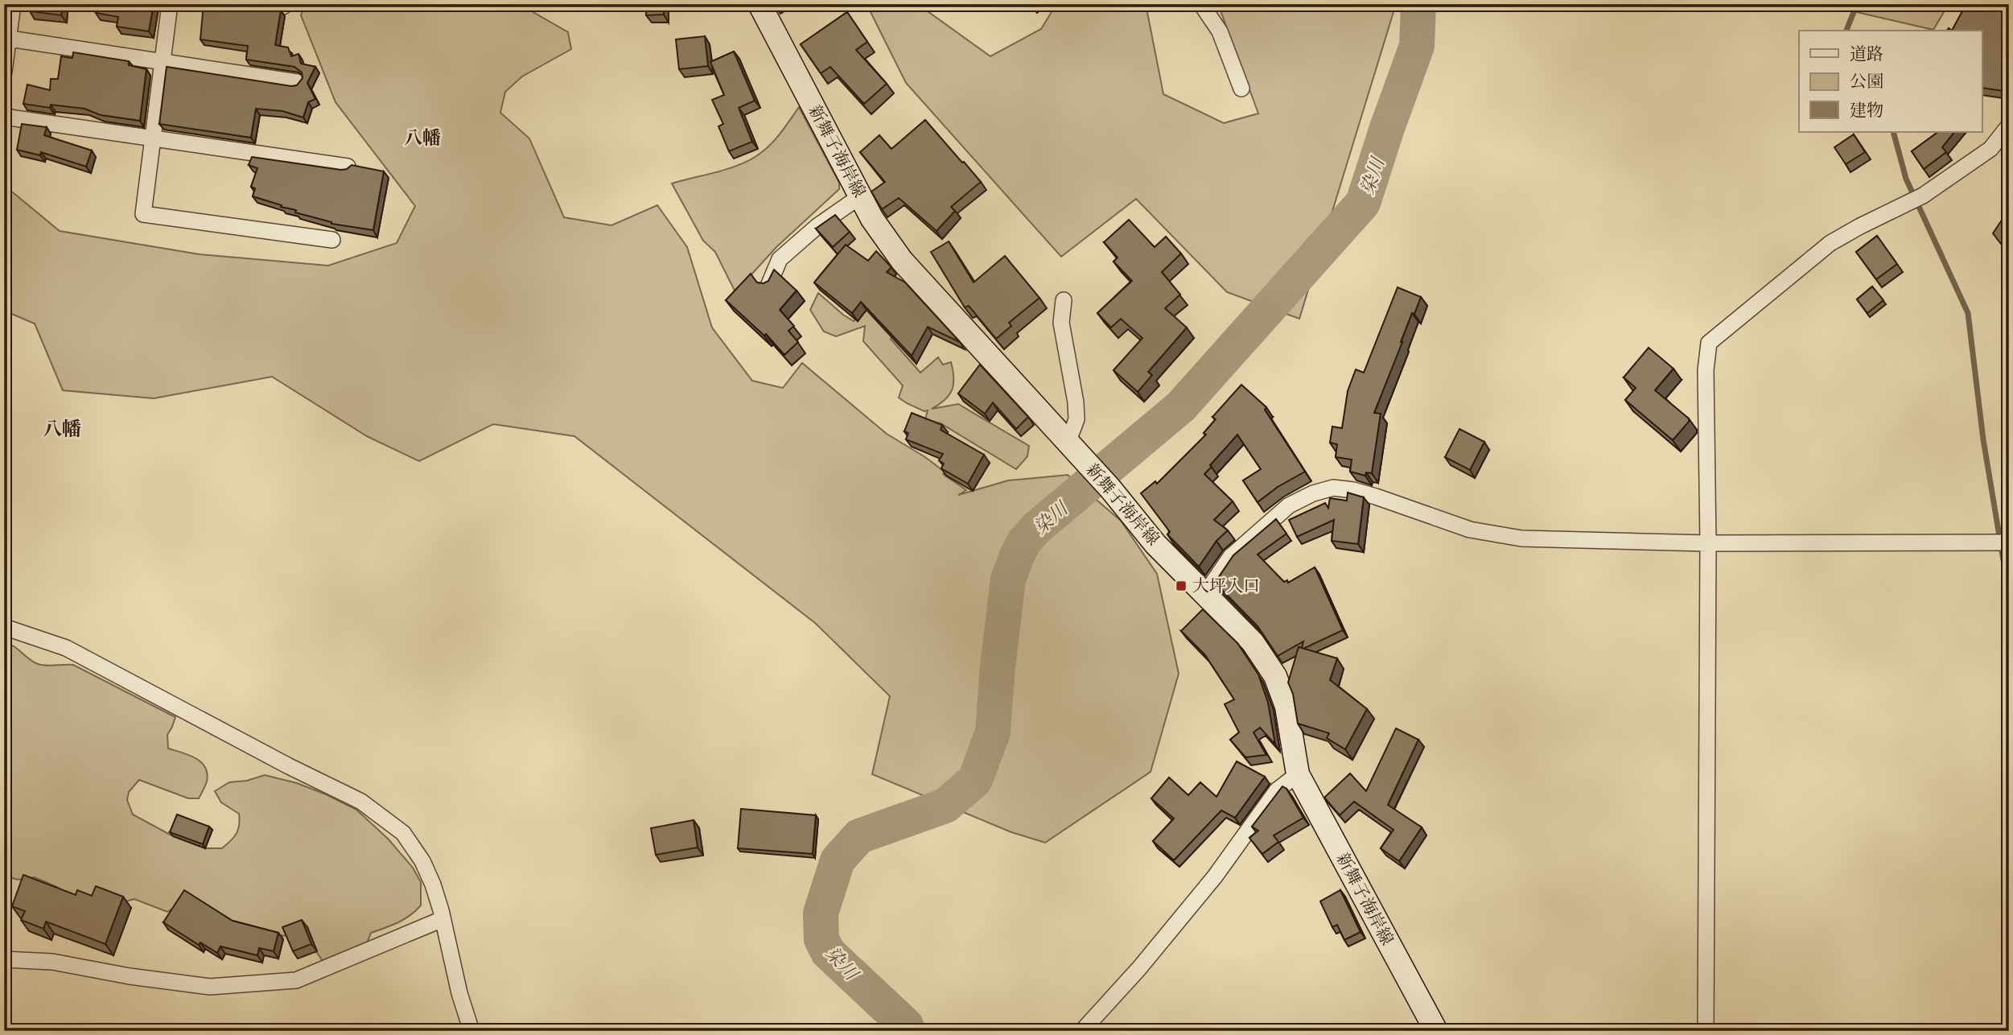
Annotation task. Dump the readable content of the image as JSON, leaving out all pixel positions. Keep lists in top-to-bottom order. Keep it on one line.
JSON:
{"streets":{"main road":["新舞子海岸線"]},"districts":["八幡","八幡"],"water":["染川"],"places":{"transit":["大坪入口"]},"legend":["道路","公園","建物"]}
